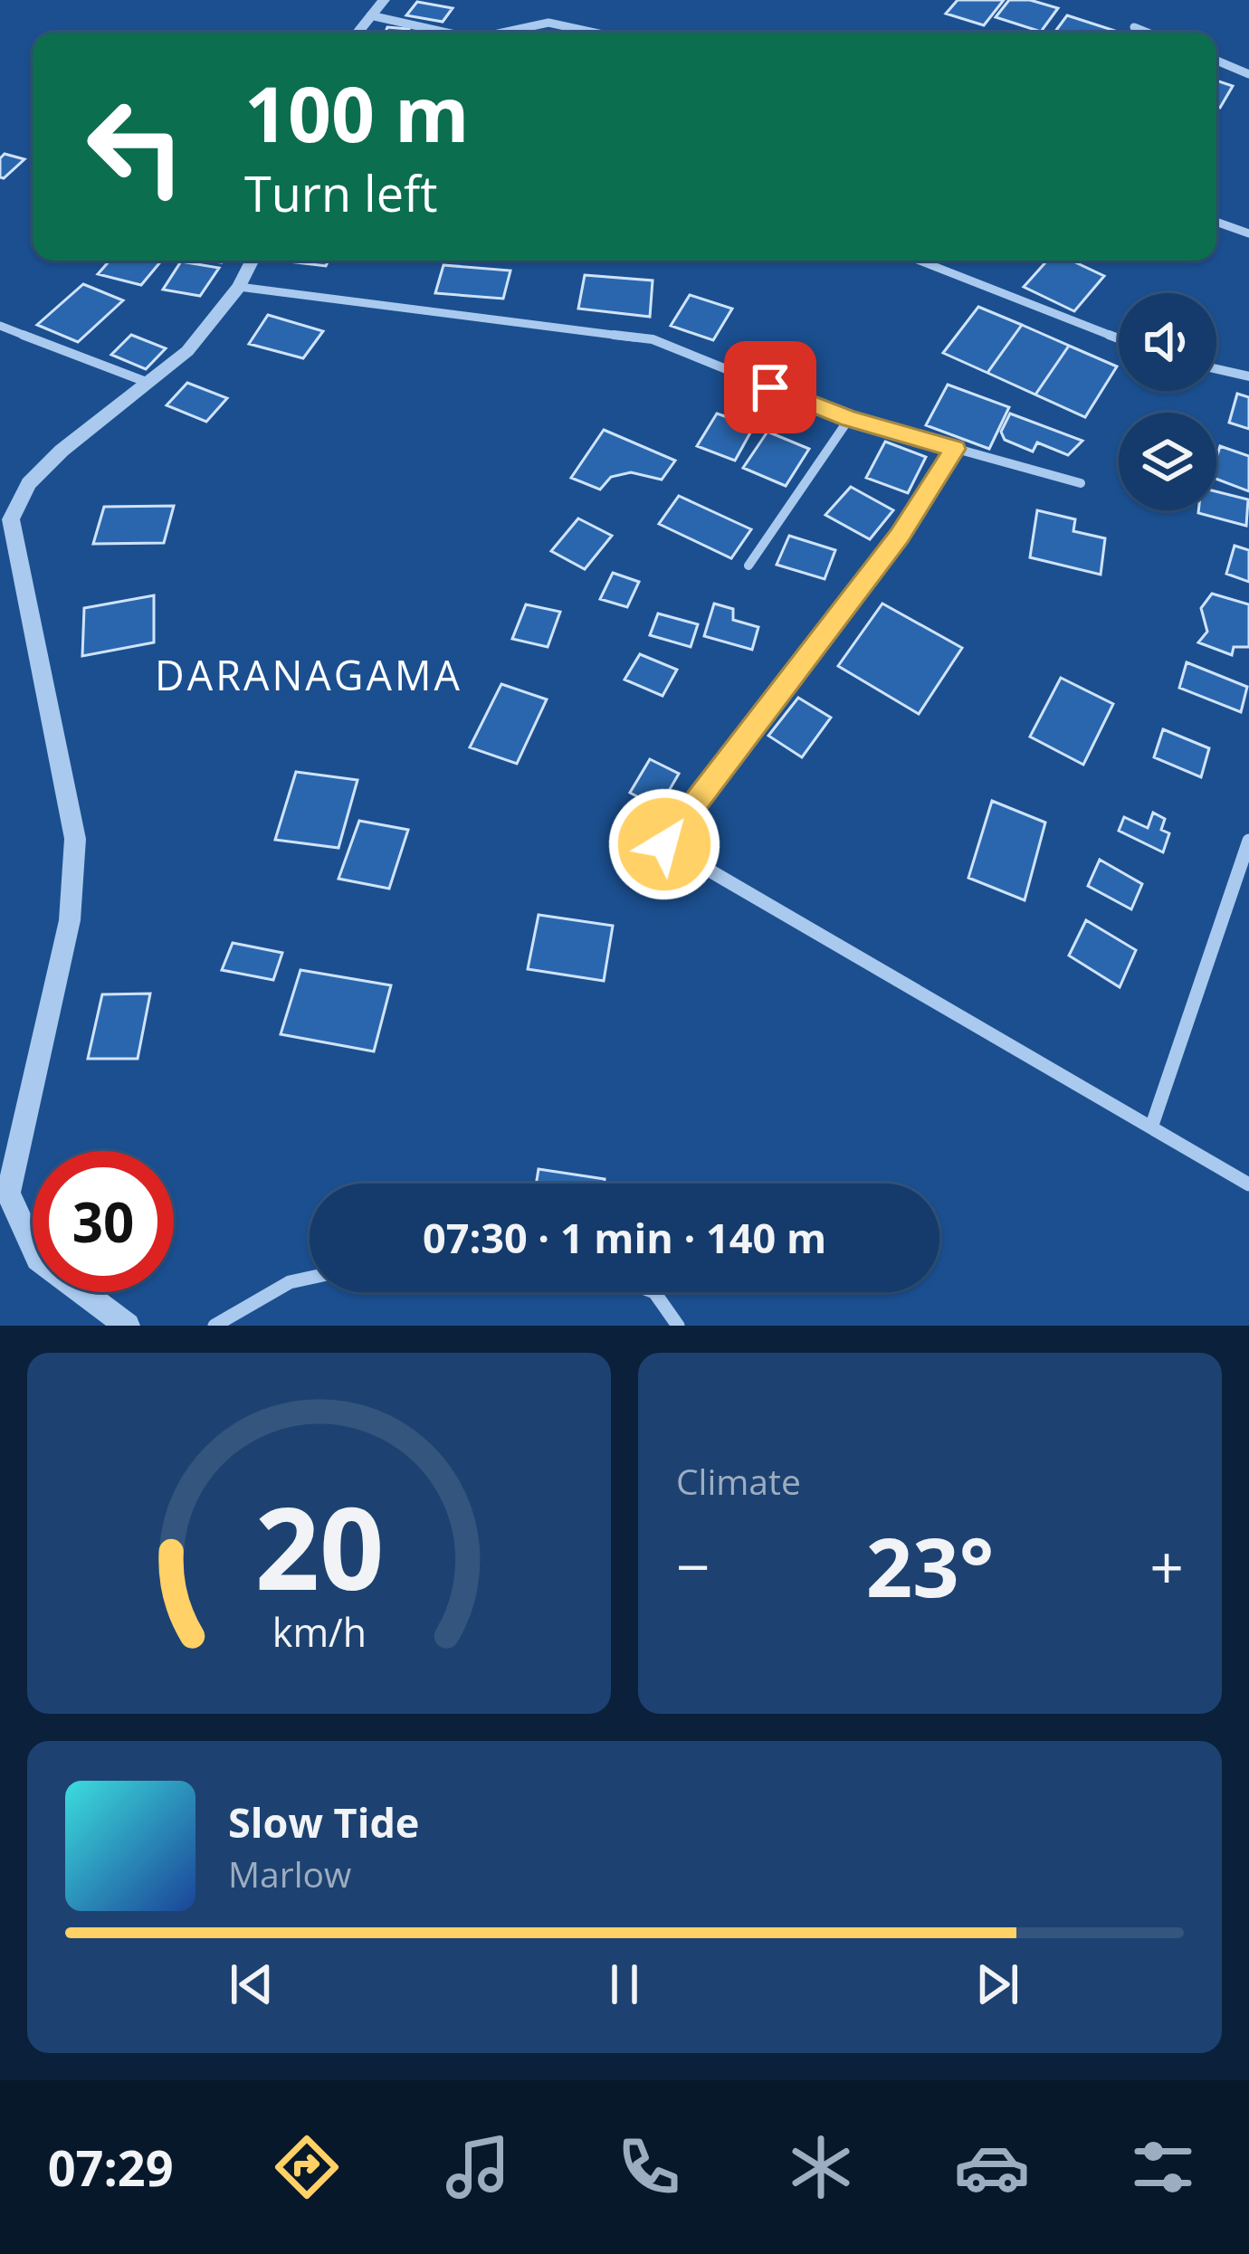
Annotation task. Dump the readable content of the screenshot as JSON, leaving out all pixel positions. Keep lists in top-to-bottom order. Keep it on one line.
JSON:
{"districts":["DARANAGAMA"],"page":{"turn":["100 m","Turn left"],"limit":"30","trip":"07:30 · 1 min · 140 m","tile":"Climate","heat":["−","23°","+"],"song":["Slow Tide","Marlow"],"tabs":"07:29","gauge":["20","km/h"]}}
